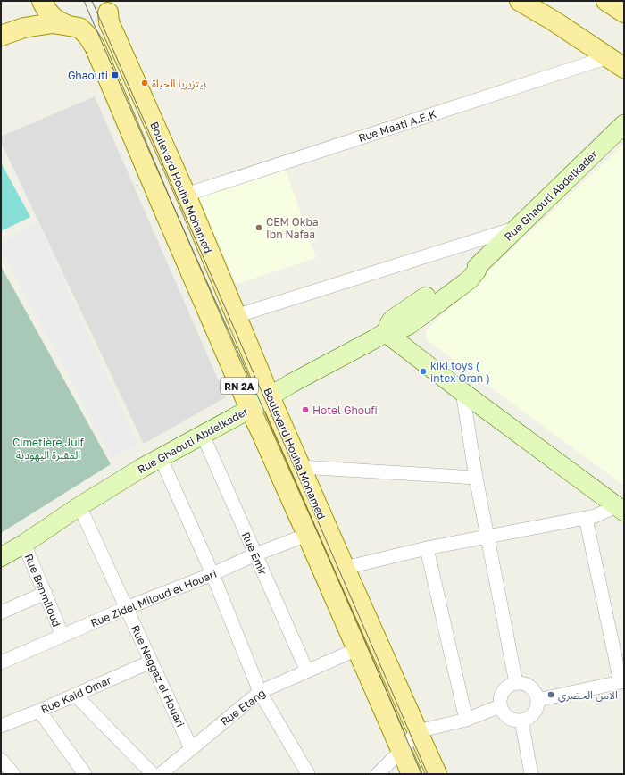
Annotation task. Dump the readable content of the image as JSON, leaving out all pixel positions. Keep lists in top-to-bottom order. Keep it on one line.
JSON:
{"streets":{"main road":["Boulevard Houha Mohamed","Rue Ghaouti Abdelkader","RN 2A"],"street":["Rue Maati A.E.K","Rue Emir","Rue Benmiloud","Rue Zidel Miloud el Houari","Rue Neggaz el Houari","Rue Kaid Omar","Rue Etang"]},"crossings":[["Rue Maati A.E.K","Boulevard Houha Mohamed"],["Boulevard Houha Mohamed","Rue Ghaouti Abdelkader"],["Boulevard Houha Mohamed","Rue Zidel Miloud el Houari"],["Boulevard Houha Mohamed","Rue Etang"],["Rue Ghaouti Abdelkader","Rue Emir"],["Rue Ghaouti Abdelkader","Rue Benmiloud"],["Rue Ghaouti Abdelkader","Rue Neggaz el Houari"],["Rue Emir","Rue Zidel Miloud el Houari"],["Rue Emir","Rue Etang"],["Rue Benmiloud","Rue Zidel Miloud el Houari"],["Rue Zidel Miloud el Houari","Rue Neggaz el Houari"],["Rue Neggaz el Houari","Rue Kaid Omar"],["Rue Neggaz el Houari","Rue Etang"]],"parks":["Cimetière Juif المقبرة اليهودية"],"places":{"transit":["Ghaouti"],"other":["بيتزيريا الحياة","CEM Okba Ibn Nafaa","kiki toys ( intex Oran )","Hotel Ghoufi","الامن الحضري"]}}
